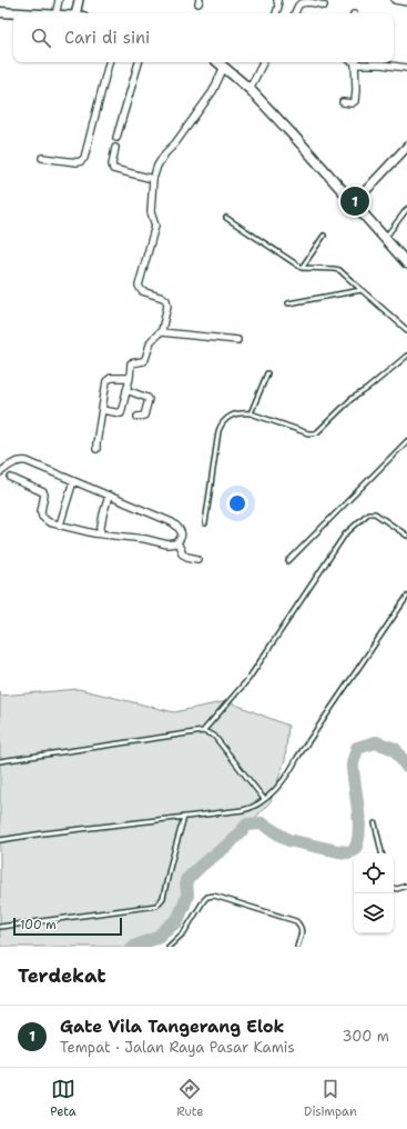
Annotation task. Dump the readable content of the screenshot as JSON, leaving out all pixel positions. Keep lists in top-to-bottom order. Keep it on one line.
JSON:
{"scale_bar":"100 m","page":{"search":"Cari di sini","pins":"1","scale":"100 m","heading":"Terdekat","list":[{"mark":"1","name":"Gate Vila Tangerang Elok","note":"Tempat · Jalan Raya Pasar Kamis","value":"300 m"}],"nav":["Peta","Rute","Disimpan"]}}
